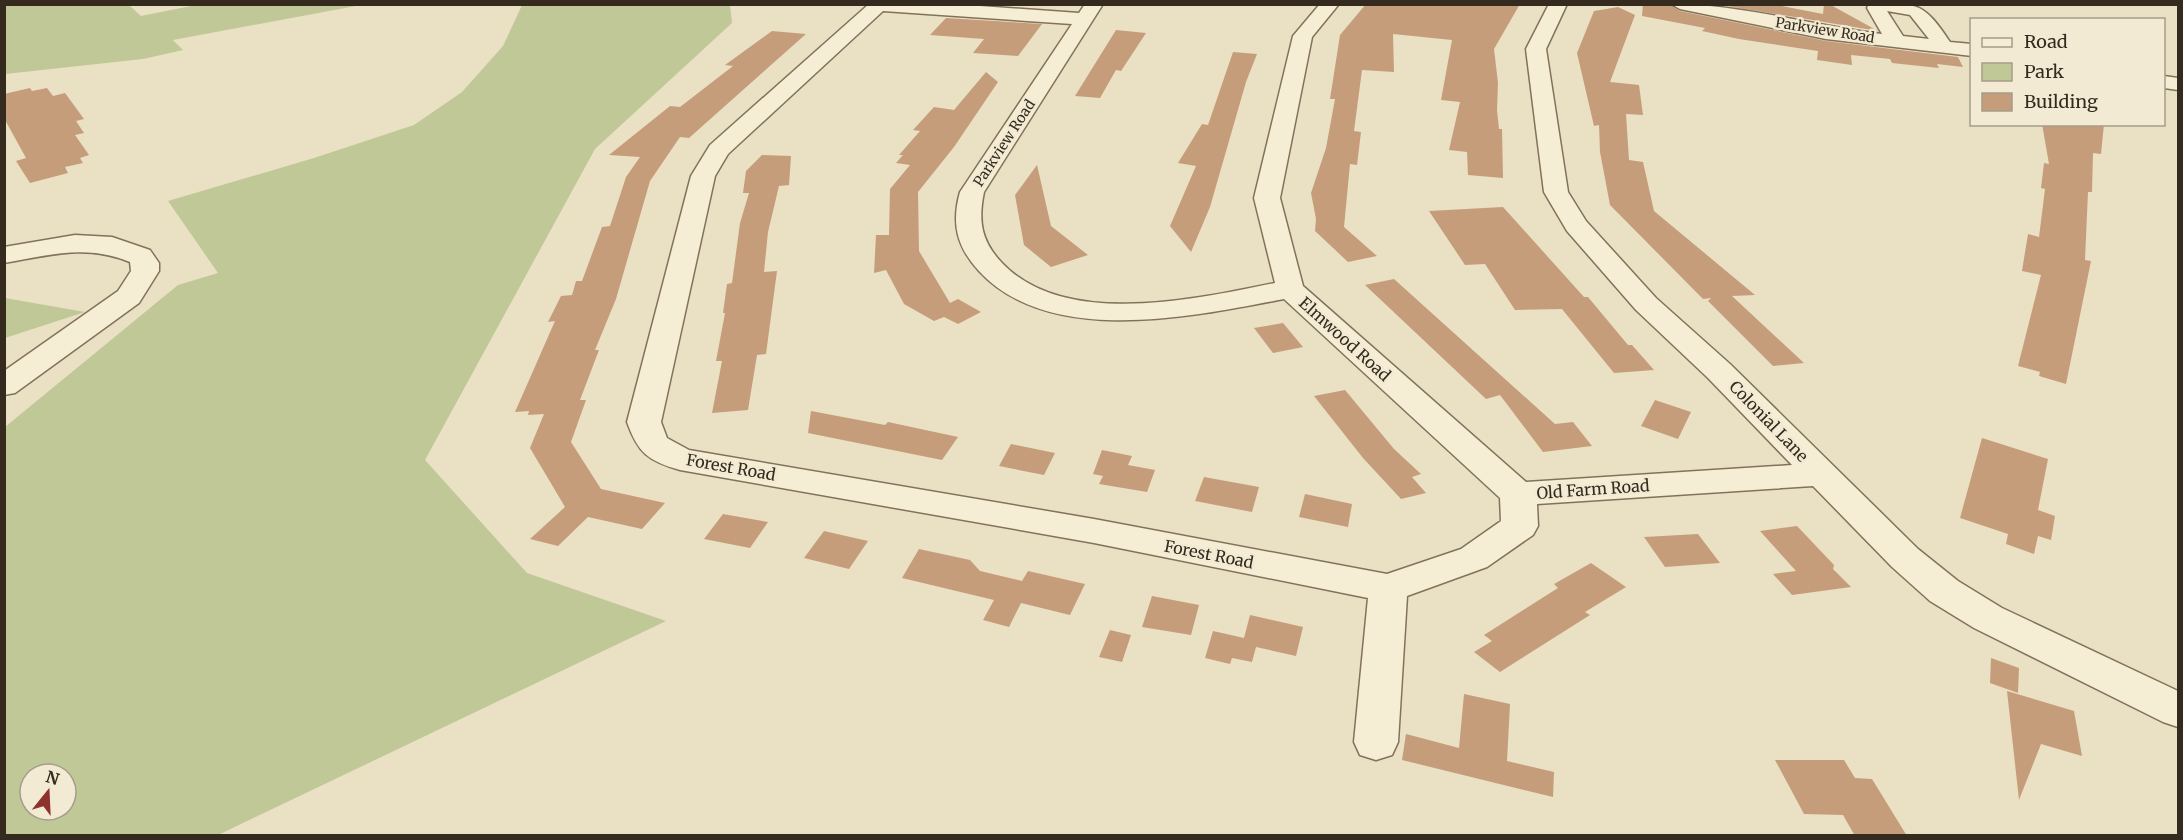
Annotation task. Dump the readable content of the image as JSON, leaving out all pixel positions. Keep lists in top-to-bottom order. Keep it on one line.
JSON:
{"streets":{"street":["Parkview Road","Elmwood Road","Colonial Lane","Forest Road","Old Farm Road"]},"crossings":[["Parkview Road","Elmwood Road"],["Parkview Road","Forest Road"],["Elmwood Road","Old Farm Road"],["Colonial Lane","Old Farm Road"],["Forest Road","Old Farm Road"]],"legend":["Road","Park","Building"],"north":"top"}
